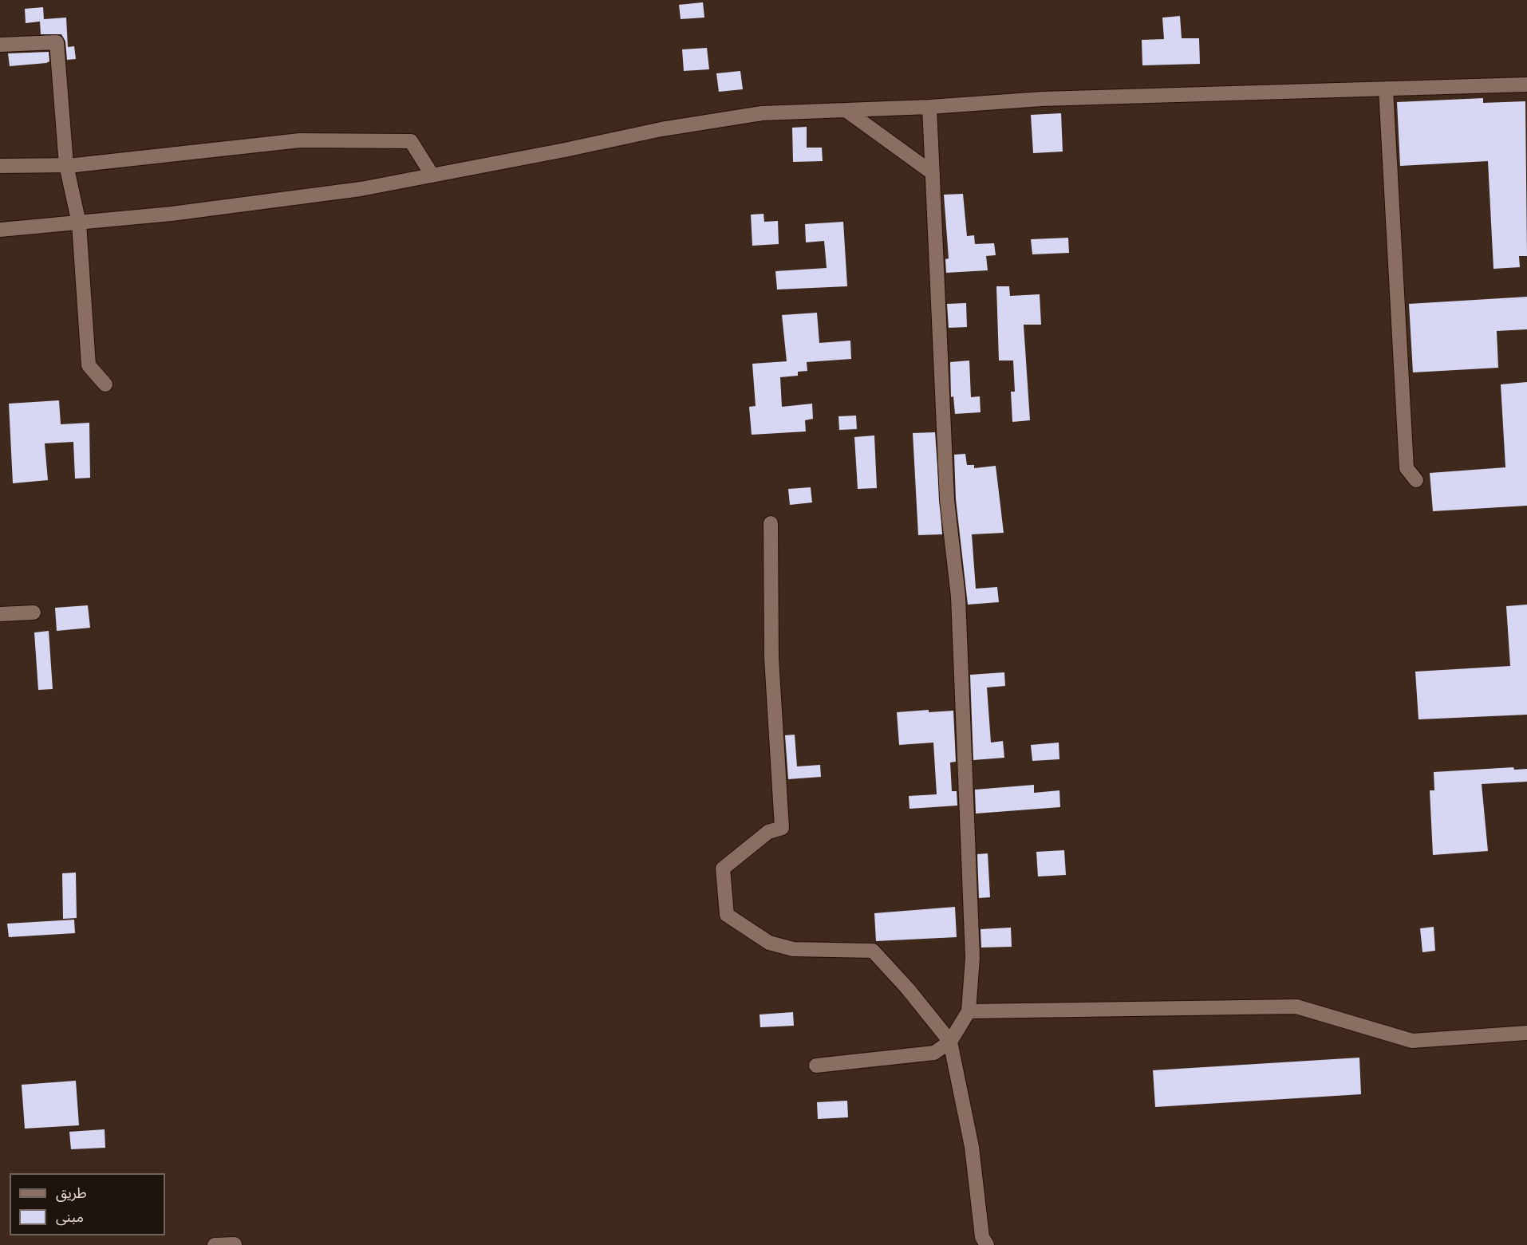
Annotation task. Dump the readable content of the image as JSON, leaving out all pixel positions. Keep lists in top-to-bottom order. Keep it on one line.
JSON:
{"legend":["طريق","مبنى"]}
